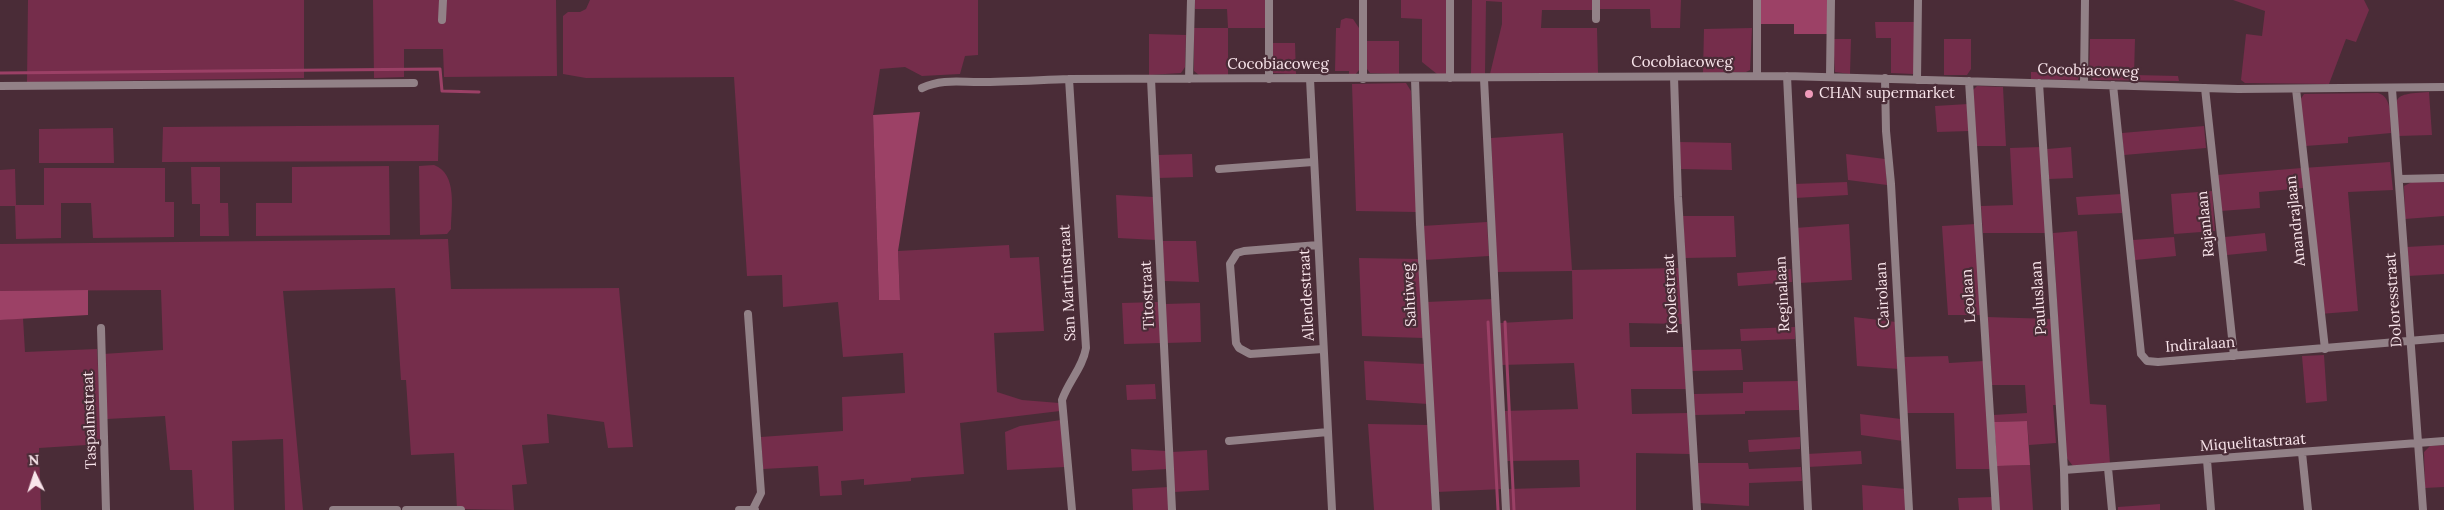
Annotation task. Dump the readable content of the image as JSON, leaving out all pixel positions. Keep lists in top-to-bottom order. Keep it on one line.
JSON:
{"streets":{"street":["Cocobiacoweg","Anandrajlaan","Rajanlaan","San Martinstraat","Koolestraat","Reginalaan","Titostraat","Allendestraat","Sahtiweg","Cairolaan","Leolaan","Pauluslaan","Doloresstraat","Indiralaan","Taspalmstraat","Miquelitastraat"]},"crossings":[["Cocobiacoweg","Anandrajlaan"],["Cocobiacoweg","Rajanlaan"],["Cocobiacoweg","San Martinstraat"],["Cocobiacoweg","Koolestraat"],["Cocobiacoweg","Reginalaan"],["Cocobiacoweg","Titostraat"],["Cocobiacoweg","Allendestraat"],["Cocobiacoweg","Sahtiweg"],["Cocobiacoweg","Cairolaan"],["Cocobiacoweg","Leolaan"],["Cocobiacoweg","Pauluslaan"],["Cocobiacoweg","Doloresstraat"],["Cocobiacoweg","Indiralaan"],["Anandrajlaan","Indiralaan"],["Rajanlaan","Indiralaan"],["Pauluslaan","Miquelitastraat"],["Doloresstraat","Indiralaan"],["Doloresstraat","Miquelitastraat"]],"places":["CHAN supermarket"],"north":"top"}
